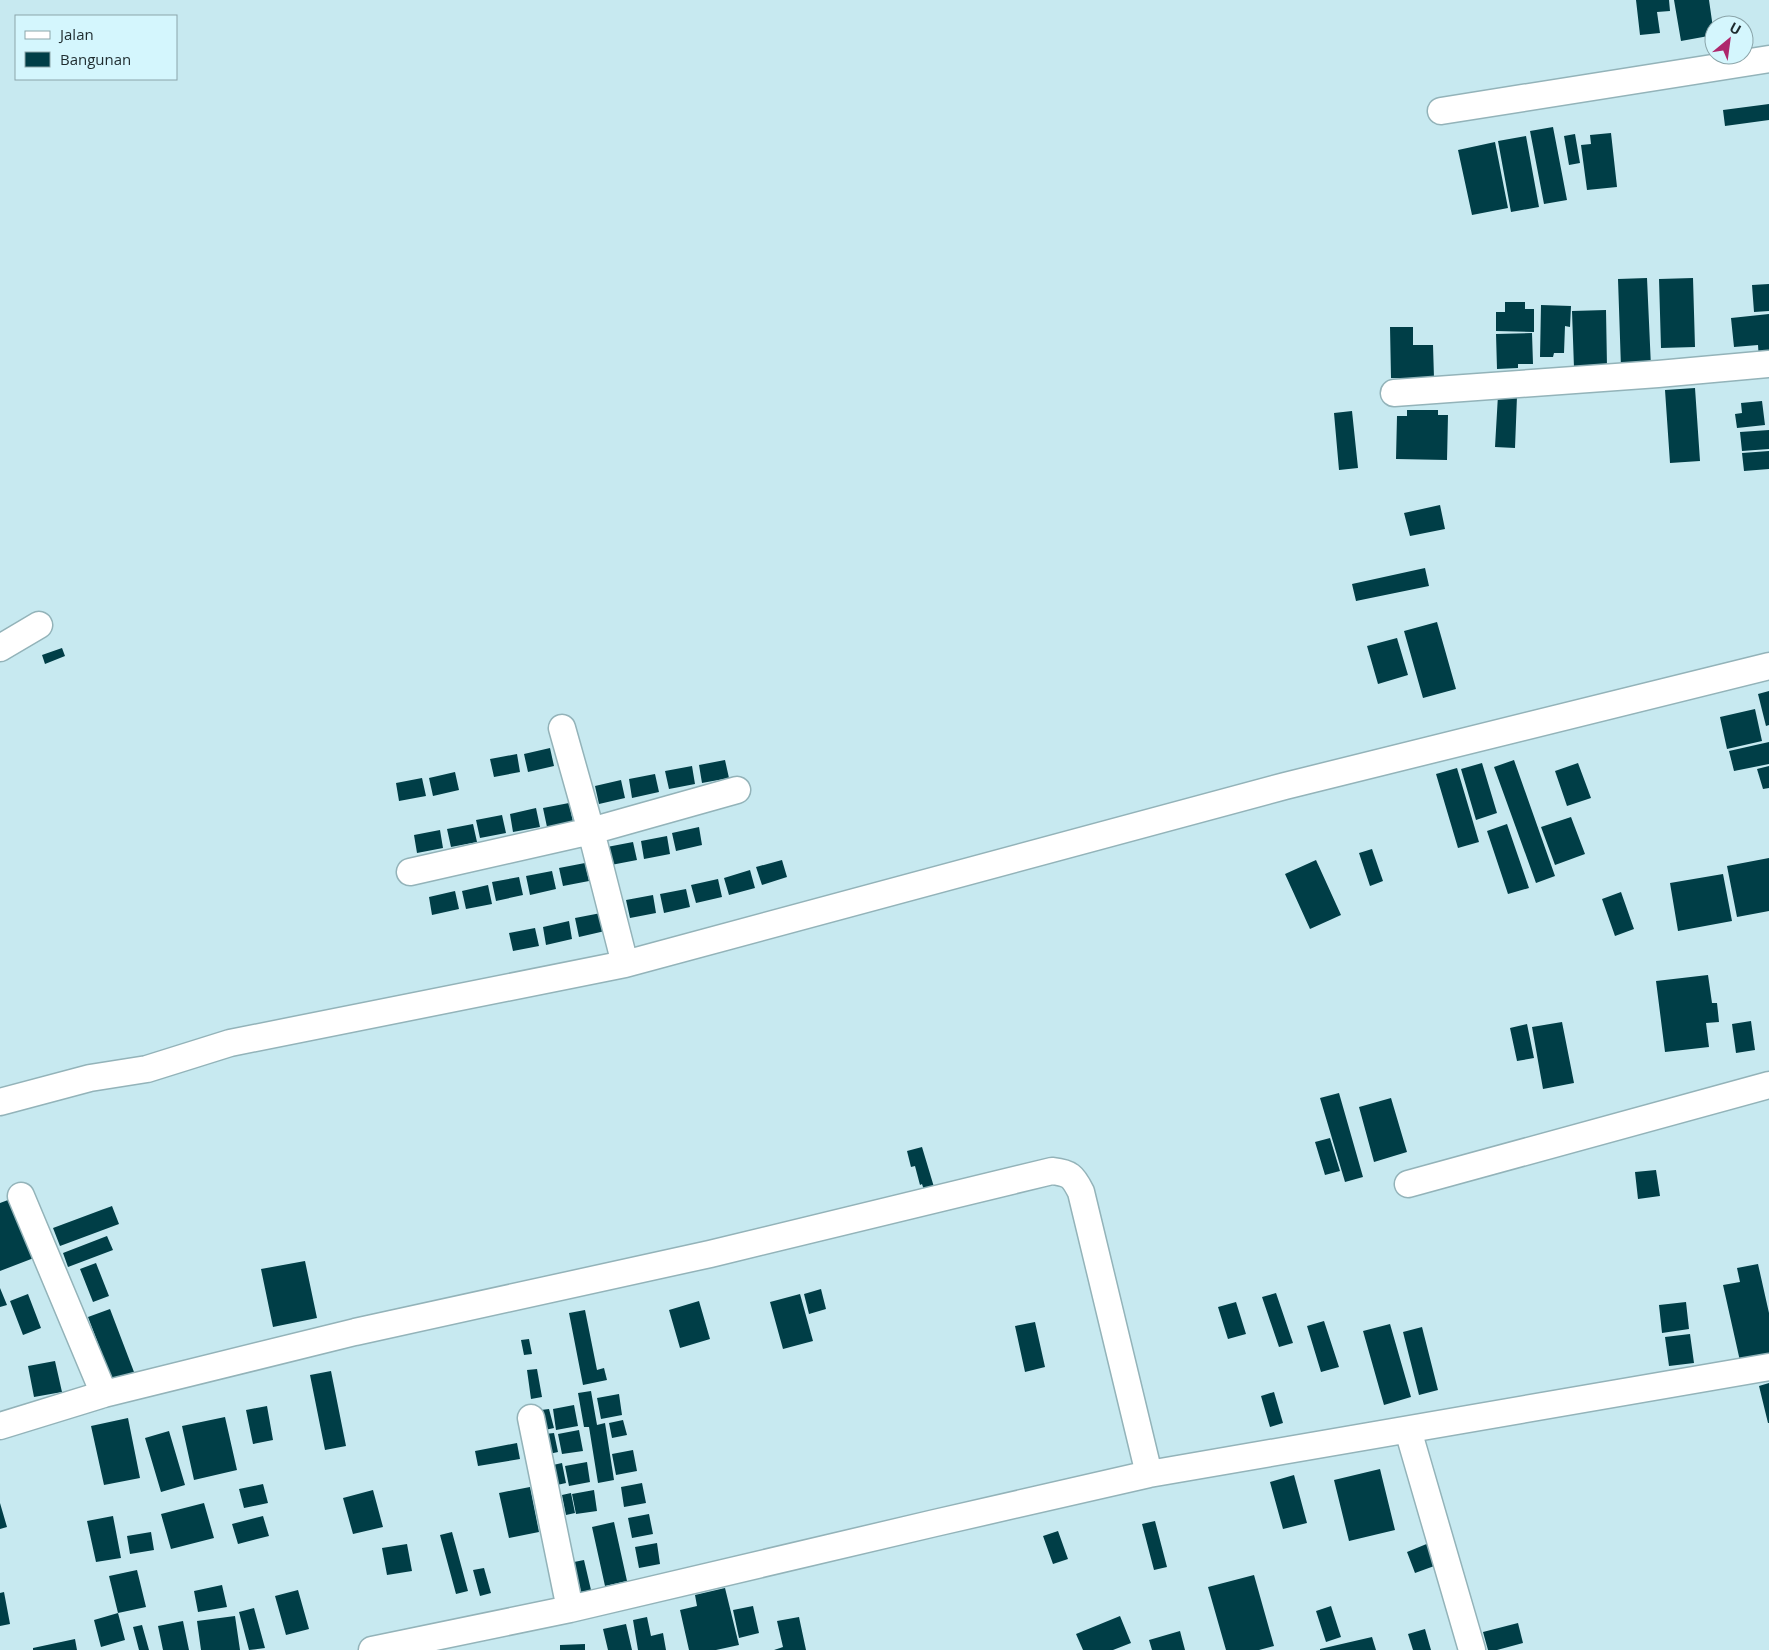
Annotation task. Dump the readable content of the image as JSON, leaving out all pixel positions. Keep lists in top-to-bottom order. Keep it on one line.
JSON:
{"legend":["Jalan","Bangunan"],"north":"top right"}
